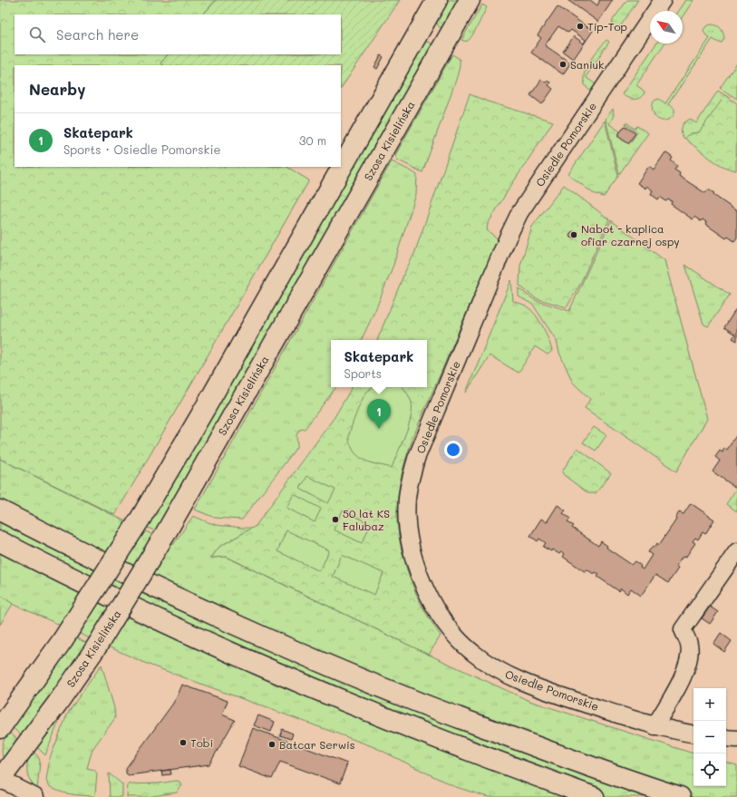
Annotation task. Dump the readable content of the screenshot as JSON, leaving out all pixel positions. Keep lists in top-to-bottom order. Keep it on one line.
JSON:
{"streets":{"main road":["Szosa Kisielińska"],"street":["Osiedle Pomorskie"]},"places":["Tip-Top","Saniuk","Nabot - kaplica ofiar czarnej ospy","50 lat KS Falubaz","Tobi","Batcar Serwis"],"north":"top left","page":{"search":"Search here","heading":"Nearby","list":[{"mark":"1","name":"Skatepark","note":"Sports · Osiedle Pomorskie","value":"30 m"}],"popup":["Skatepark","Sports"],"pins":"1","map_buttons":["+","−"]}}
